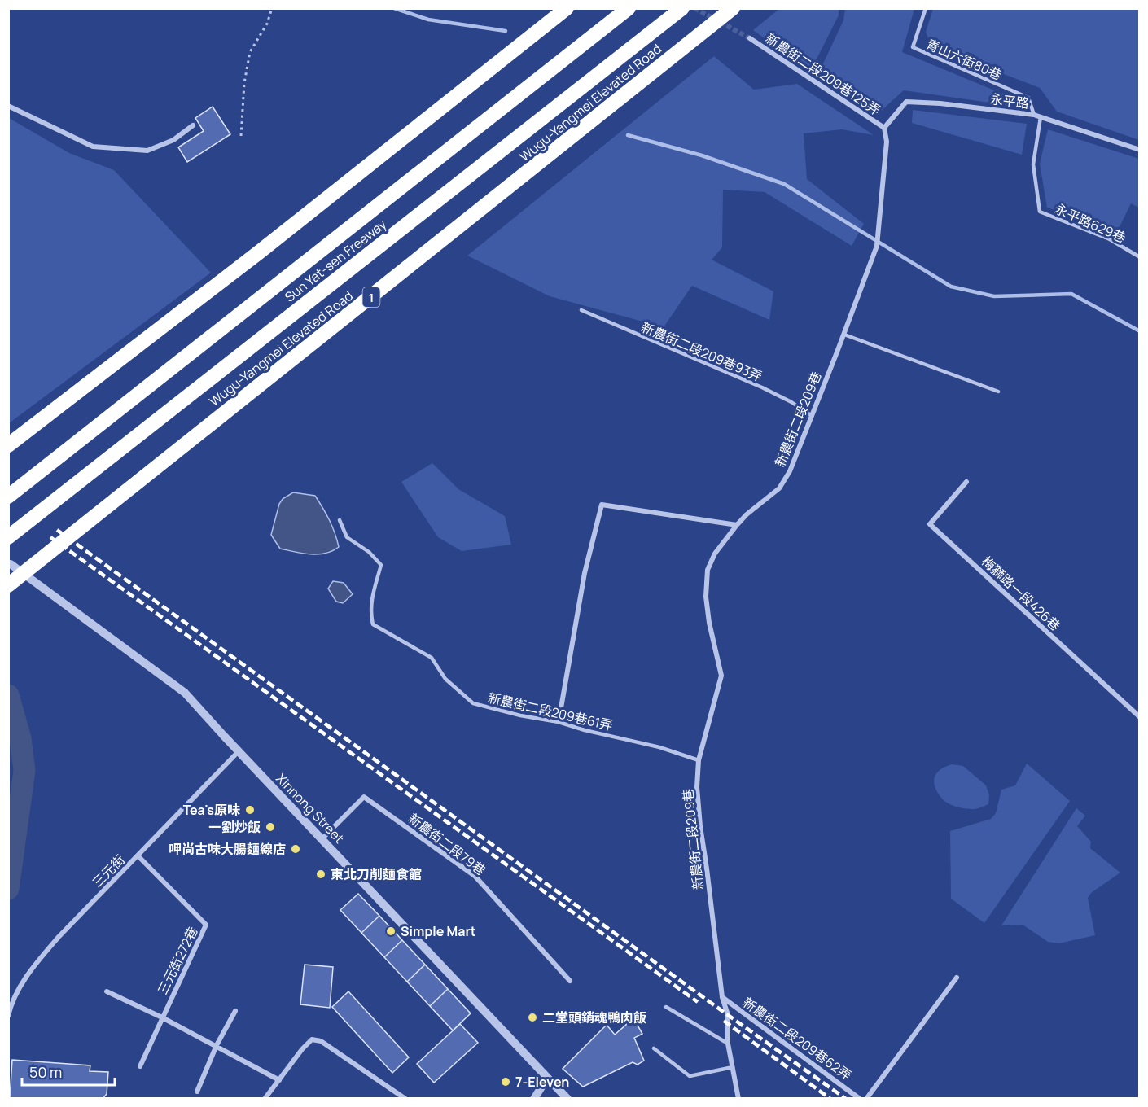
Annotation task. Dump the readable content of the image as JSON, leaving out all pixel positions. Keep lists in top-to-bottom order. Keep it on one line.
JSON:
{"streets":{"highway":["Wugu-Yangmei Elevated Road","Sun Yat-sen Freeway","1"],"street":["新農街二段209巷125弄","永平路","新農街二段209巷","梅獅路一段426巷","Xinnong Street","新農街二段79巷","三元街","三元街272巷","新農街二段209巷62弄"],"lane":["青山六街80巷","永平路629巷","新農街二段209巷93弄","新農街二段209巷61弄"]},"crossings":[["青山六街80巷","永平路"],["新農街二段209巷125弄","永平路"],["新農街二段209巷125弄","新農街二段209巷"],["永平路","永平路629巷"],["永平路","新農街二段209巷"],["新農街二段209巷93弄","新農街二段209巷"],["新農街二段209巷","新農街二段209巷61弄"],["新農街二段209巷","新農街二段209巷62弄"],["Xinnong Street","新農街二段79巷"],["Xinnong Street","三元街"],["三元街","三元街272巷"]],"places":["Tea's原味","一劉炒飯","呷尚古味大腸麵線店","東北刀削麵食館","Simple Mart","二堂頭銷魂鴨肉飯","7-Eleven"],"scale_bar":"50 m"}
